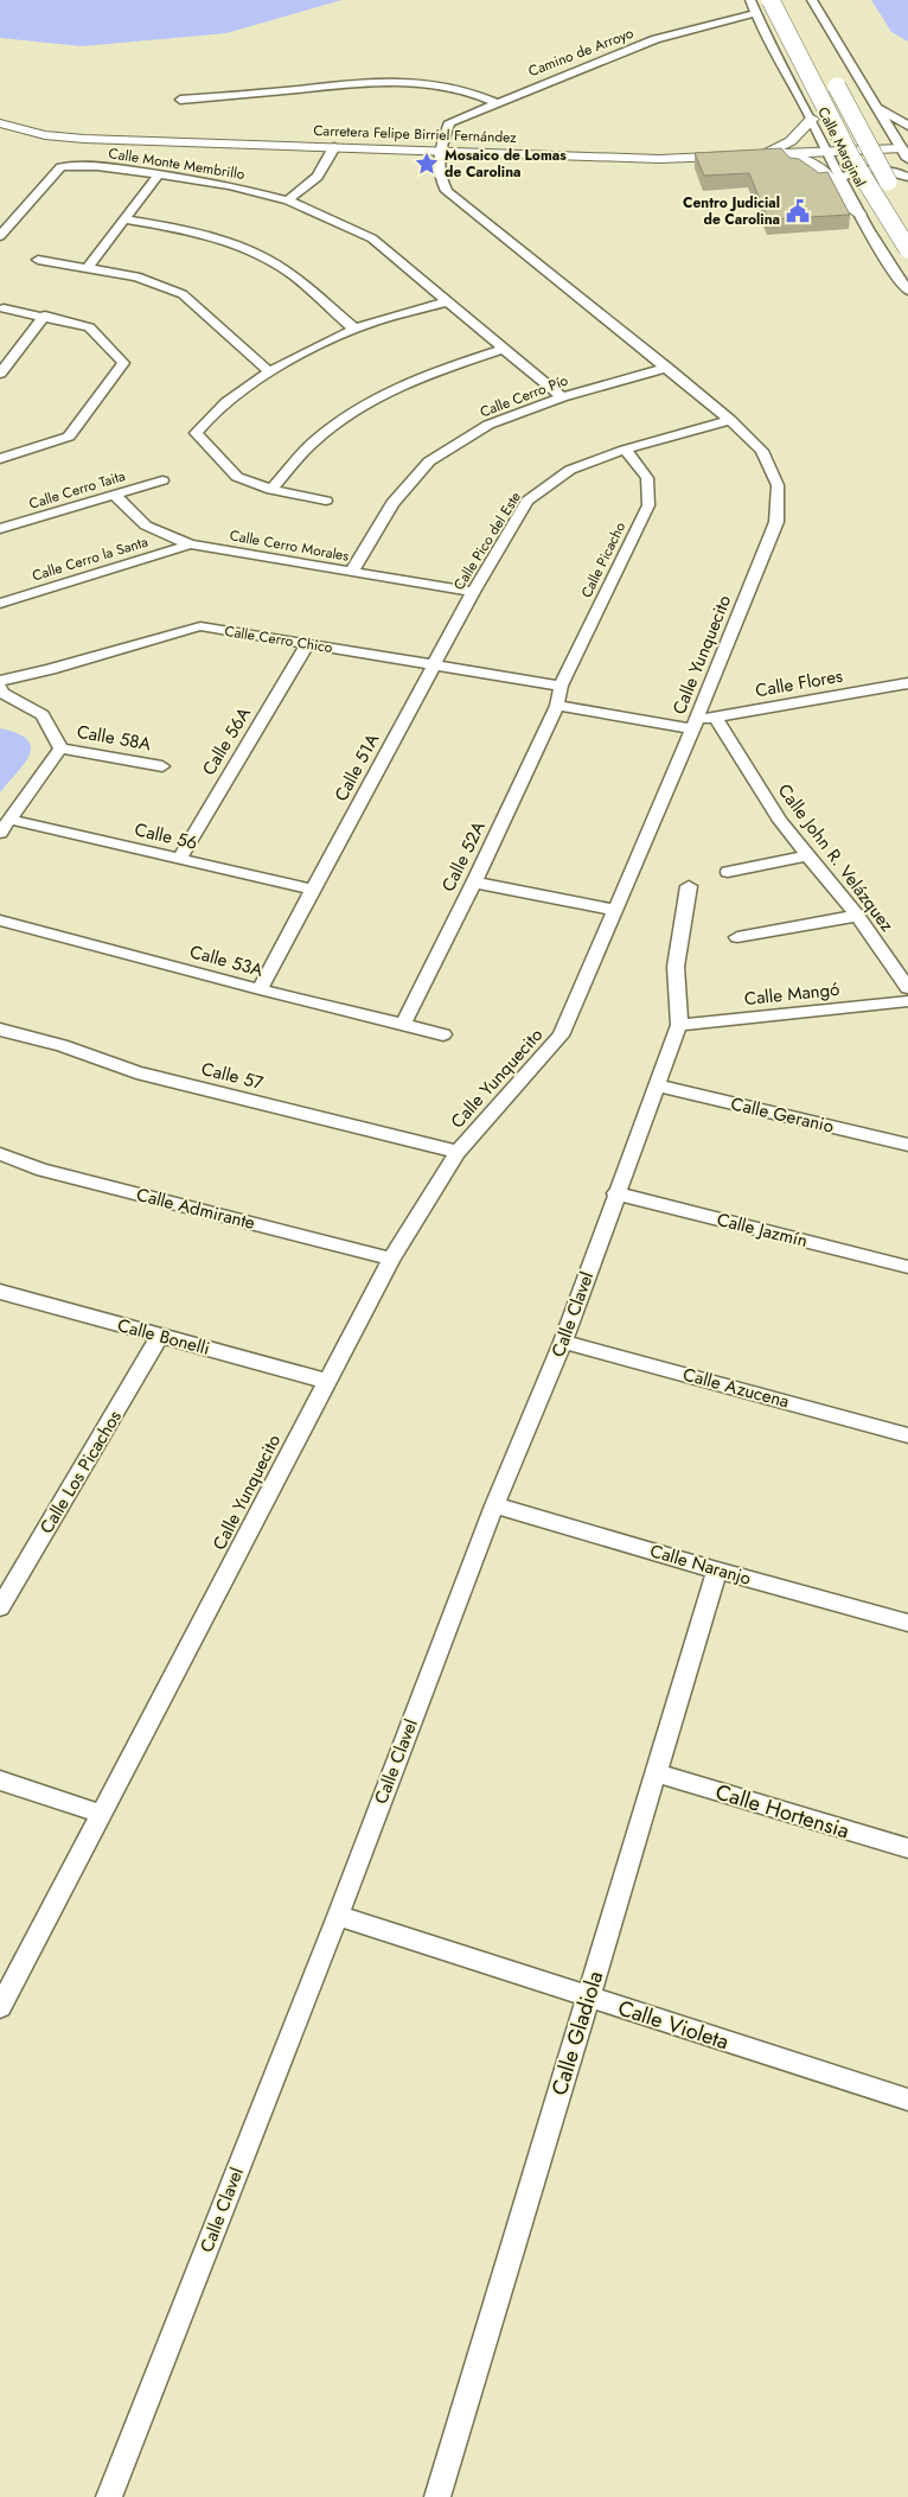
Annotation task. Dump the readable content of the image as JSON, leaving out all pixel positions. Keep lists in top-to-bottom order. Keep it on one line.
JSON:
{"streets":{"street":["Camino de Arroyo","Carretera Felipe Birriel Fernández","Calle Marginal","Calle Monte Membrillo","Calle Cerro Pío","Calle Cerro Taita","Calle Pico del Este","Calle Cerro Morales","Calle Cerro la Santa","Calle Picacho","Calle Cerro Chico","Calle Yunquecito","Calle Flores","Calle 58A","Calle 56A","Calle 51A","Calle 56","Calle 52A","Calle John R. Velázquez","Calle 53A","Calle Mangó","Calle 57","Calle Geranio","Calle Admirante","Calle Jazmín","Calle Clavel","Calle Bonelli","Calle Azucena","Calle Los Picachos","Calle Naranjo","Calle Hortensia","Calle Violeta","Calle Gladiola"]},"crossings":[["Camino de Arroyo","Carretera Felipe Birriel Fernández"],["Camino de Arroyo","Calle Marginal"],["Camino de Arroyo","Calle Yunquecito"],["Carretera Felipe Birriel Fernández","Calle Marginal"],["Carretera Felipe Birriel Fernández","Calle Yunquecito"],["Calle Monte Membrillo","Calle Cerro Pío"],["Calle Cerro Pío","Calle Cerro Morales"],["Calle Cerro Pío","Calle Yunquecito"],["Calle Cerro Taita","Calle Cerro Morales"],["Calle Pico del Este","Calle Cerro Morales"],["Calle Pico del Este","Calle Picacho"],["Calle Pico del Este","Calle Cerro Chico"],["Calle Pico del Este","Calle Yunquecito"],["Calle Pico del Este","Calle 51A"],["Calle Cerro Morales","Calle Cerro la Santa"],["Calle Picacho","Calle Cerro Chico"],["Calle Picacho","Calle Flores"],["Calle Picacho","Calle 52A"],["Calle Cerro Chico","Calle 56A"],["Calle Cerro Chico","Calle 51A"],["Calle Yunquecito","Calle Flores"],["Calle Yunquecito","Calle 57"],["Calle Yunquecito","Calle Admirante"],["Calle Yunquecito","Calle Bonelli"],["Calle Flores","Calle 52A"],["Calle Flores","Calle John R. Velázquez"],["Calle 56A","Calle 56"],["Calle 51A","Calle 56"],["Calle 51A","Calle 53A"],["Calle 52A","Calle 53A"],["Calle Mangó","Calle Clavel"],["Calle Geranio","Calle Clavel"],["Calle Jazmín","Calle Clavel"],["Calle Clavel","Calle Azucena"],["Calle Clavel","Calle Naranjo"],["Calle Clavel","Calle Violeta"],["Calle Bonelli","Calle Los Picachos"],["Calle Naranjo","Calle Gladiola"],["Calle Hortensia","Calle Gladiola"],["Calle Violeta","Calle Gladiola"]],"places":{"place":["Mosaico de Lomas de Carolina"],"public building":["Centro Judicial de Carolina"]}}
